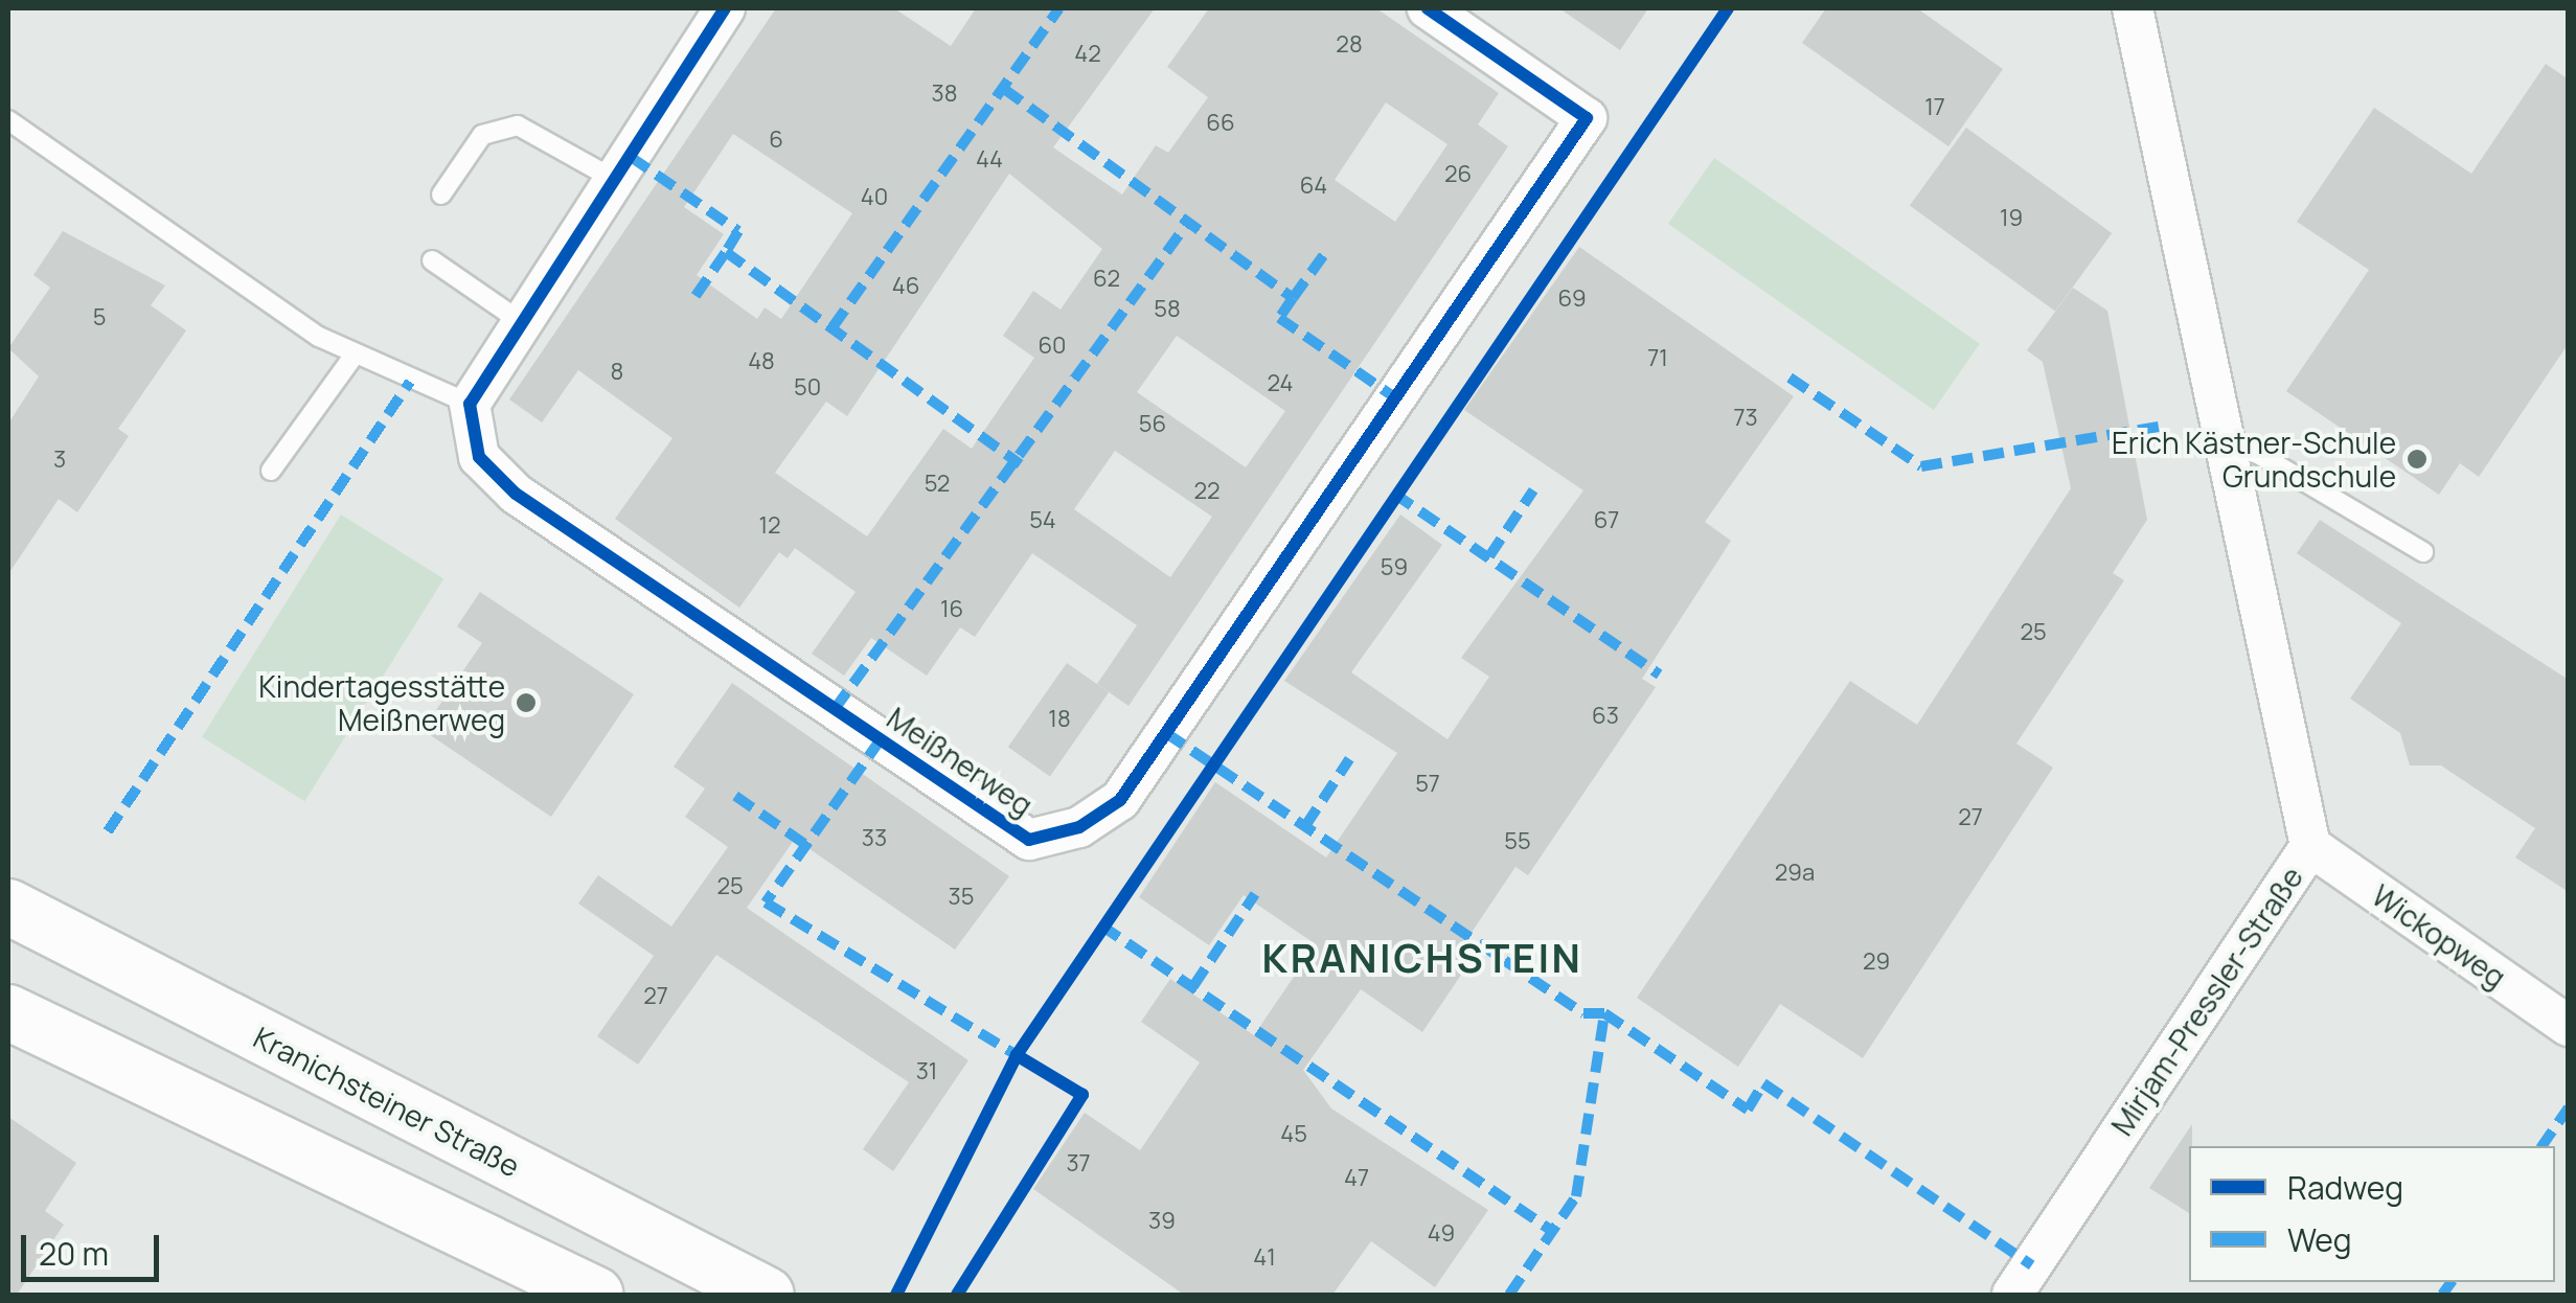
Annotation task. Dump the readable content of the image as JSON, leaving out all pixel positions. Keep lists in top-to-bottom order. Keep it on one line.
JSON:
{"streets":{"main road":["Kranichsteiner Straße"],"street":["Meißnerweg","Wickopweg","Mirjam-Pressler-Straße"]},"crossings":[["Wickopweg","Mirjam-Pressler-Straße"]],"districts":["KRANICHSTEIN"],"places":["Erich Kästner-Schule Grundschule","Kindertagesstätte Meißnerweg"],"house_numbers":["28","42","38","17","66","6","44","26","64","40","19","62","46","69","58","5","60","71","48","8","24","50","73","56","3","52","22","54","67","12","59","16","25","63","18","57","27","33","55","29a","25","35","29","27","31","45","37","47","39","49","41"],"legend":["Radweg","Weg"],"scale_bar":"20 m"}
